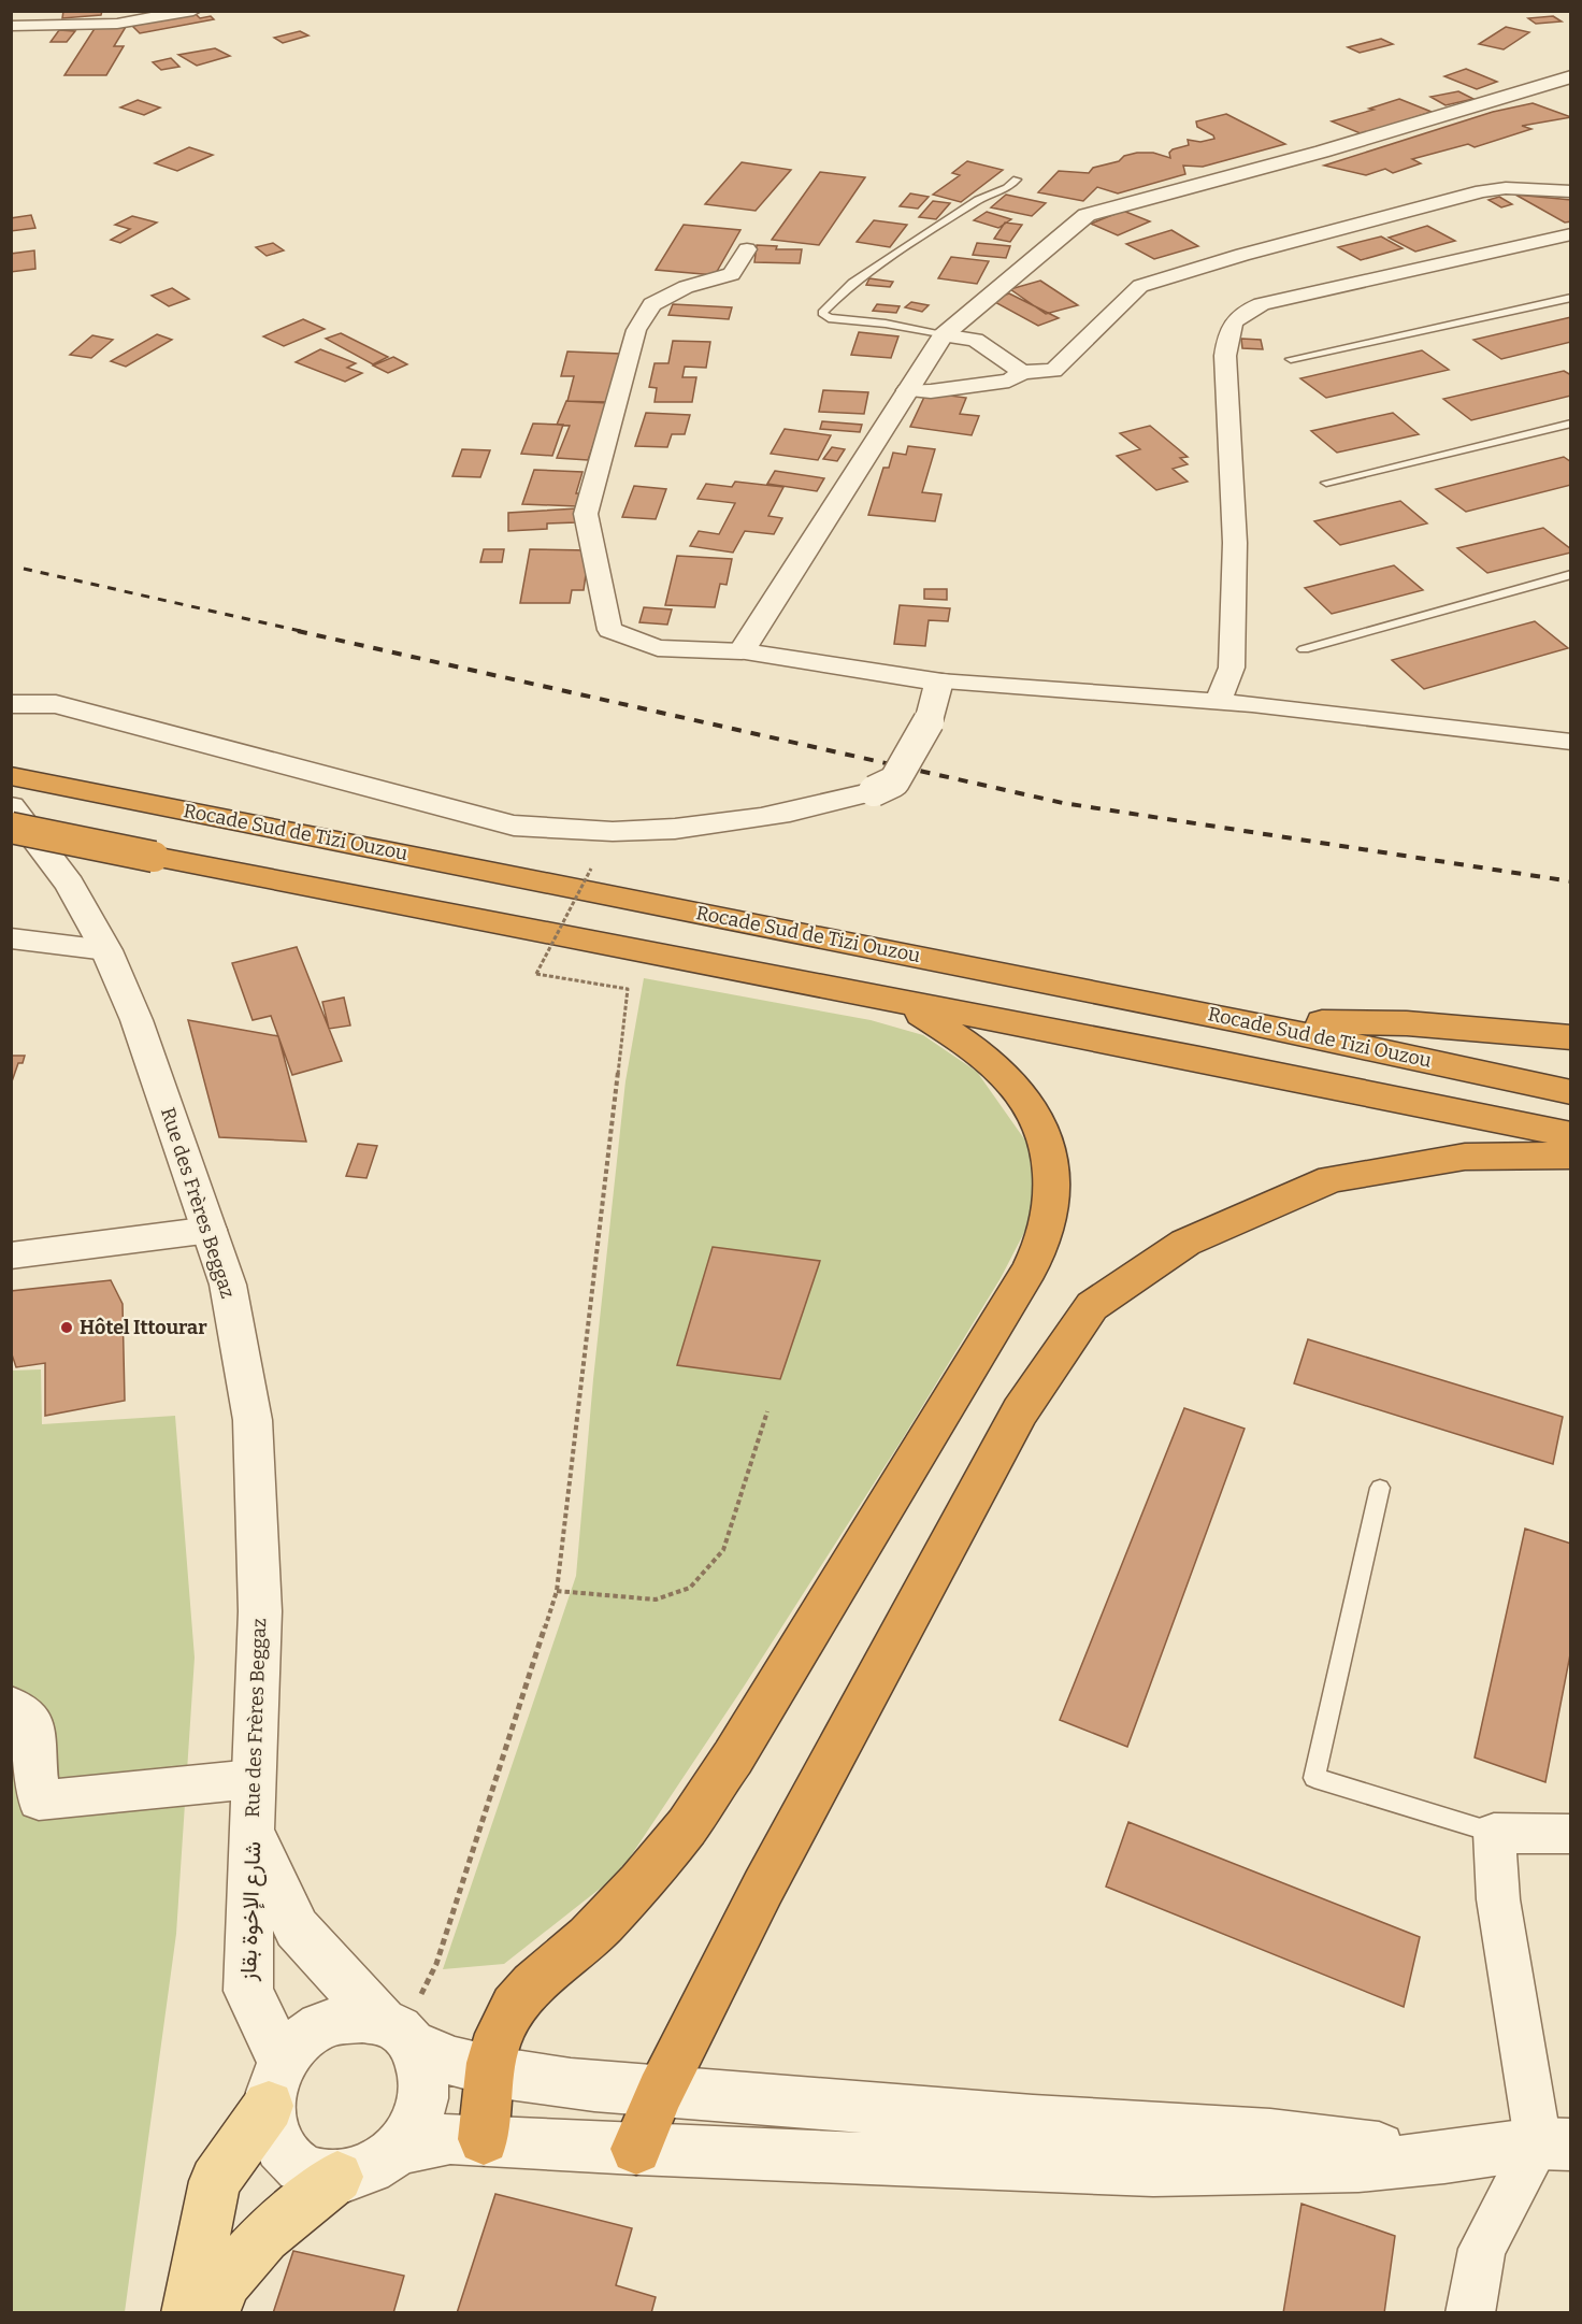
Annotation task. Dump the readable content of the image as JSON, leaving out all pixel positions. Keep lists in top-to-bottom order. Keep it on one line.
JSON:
{"streets":{"highway":["Rocade Sud de Tizi Ouzou"],"street":["Rue des Frères Beggaz","شارع الإخوة بقاز"]},"crossings":[["Rue des Frères Beggaz","شارع الإخوة بقاز"]],"places":["Hôtel Ittourar"]}
